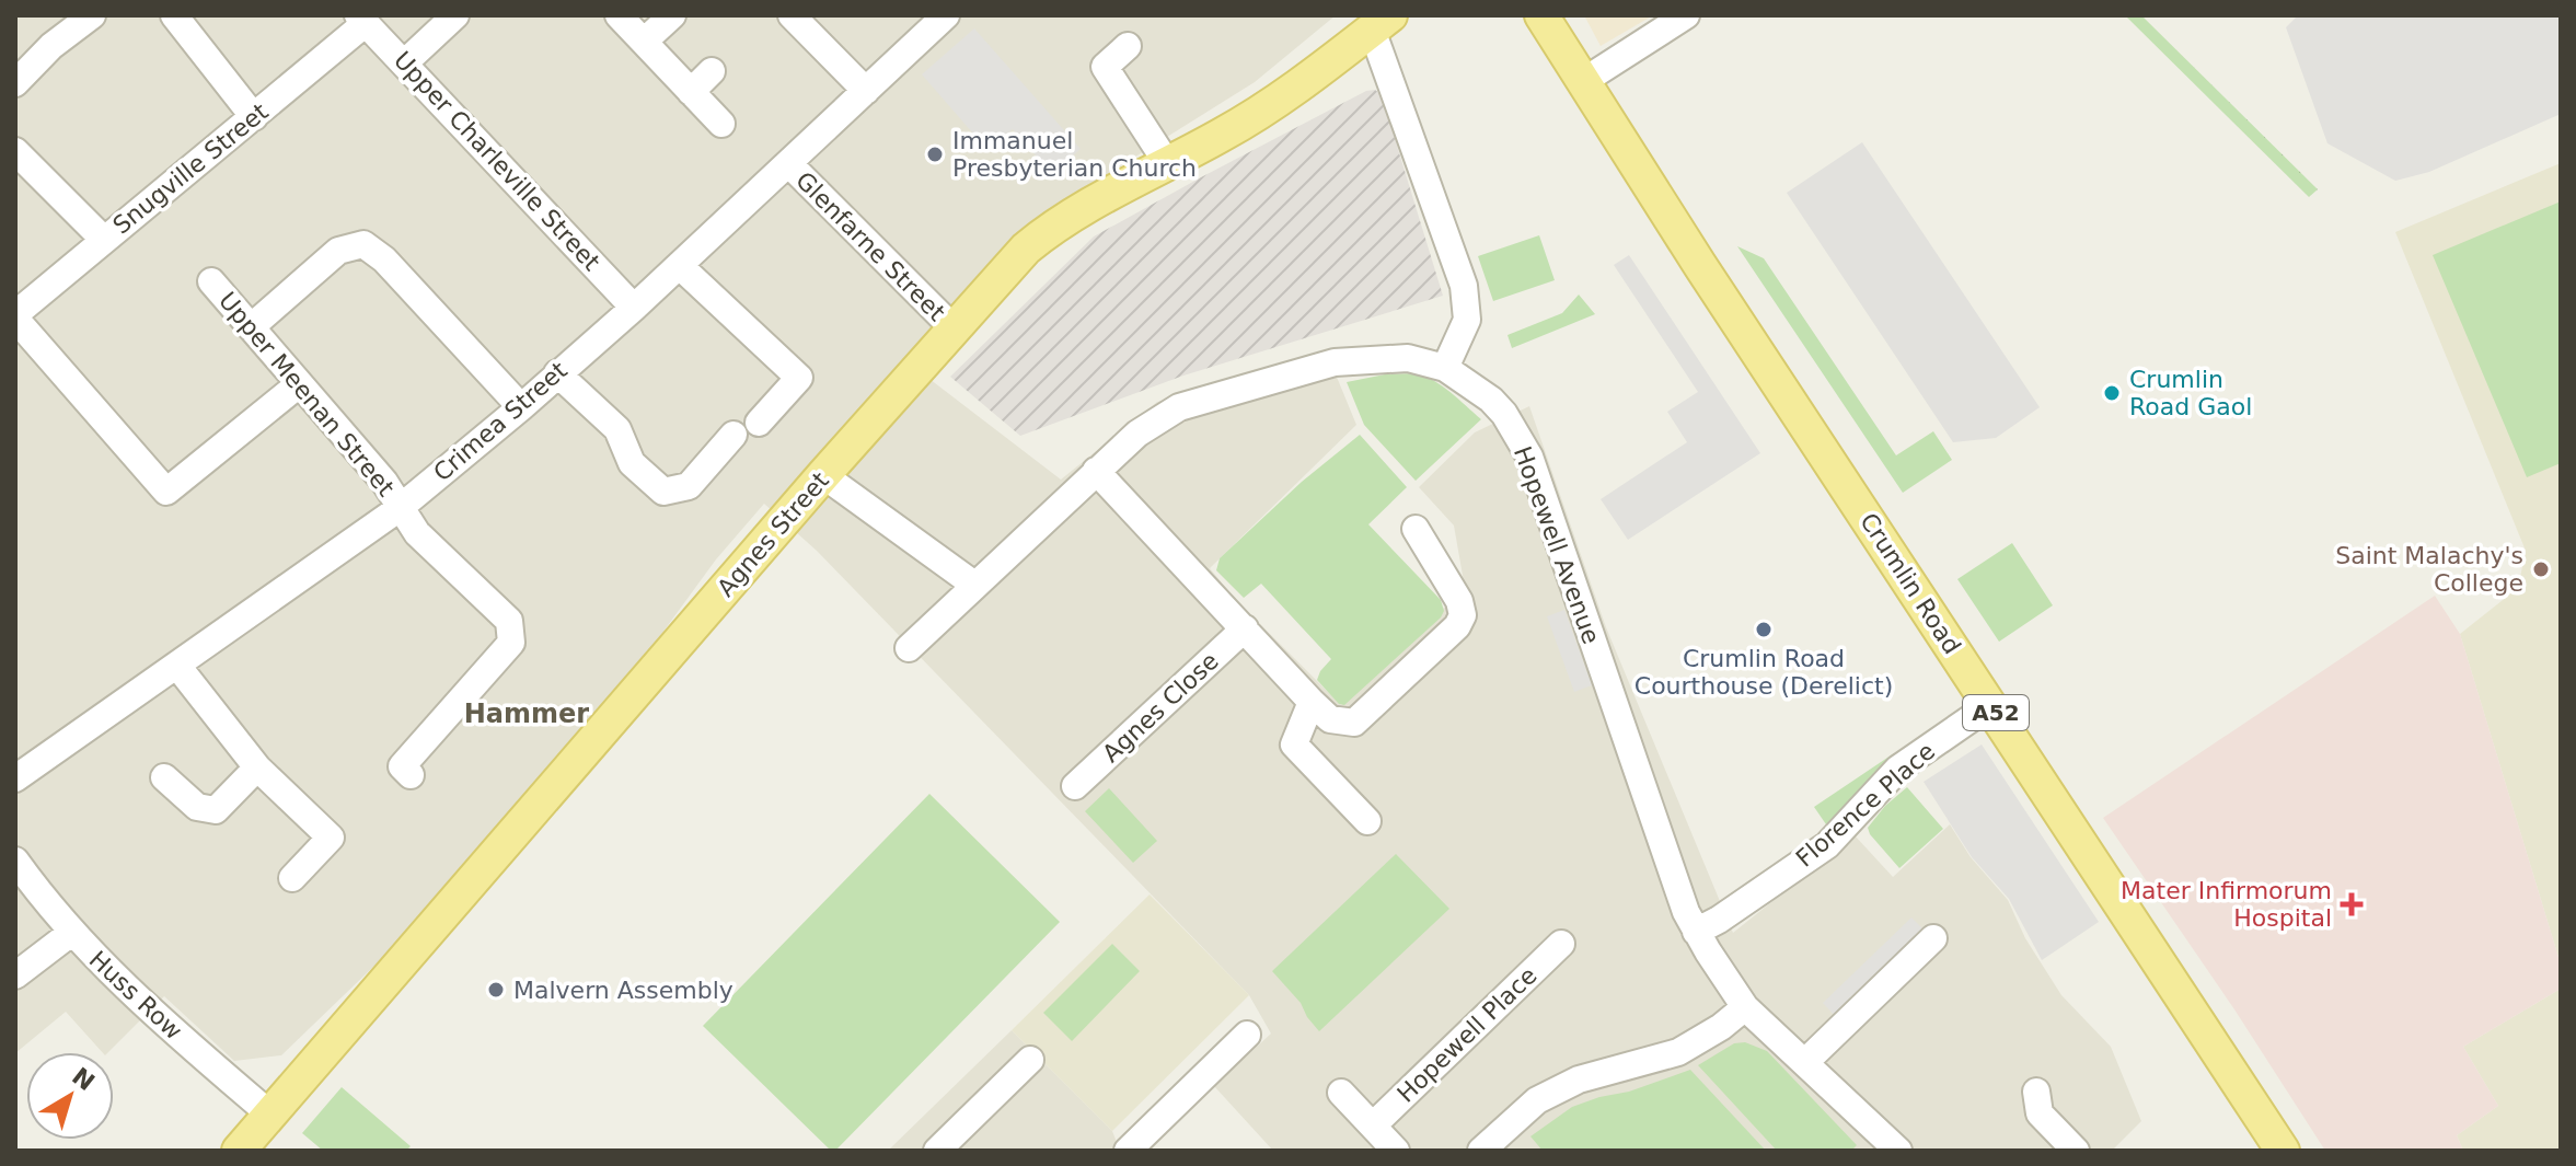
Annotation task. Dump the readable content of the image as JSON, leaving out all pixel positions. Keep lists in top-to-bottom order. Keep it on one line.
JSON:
{"streets":{"main road":["Agnes Street","Crumlin Road","A52"],"street":["Upper Charleville Street","Snugville Street","Glenfarne Street","Upper Meenan Street","Crimea Street","Hopewell Avenue","Agnes Close","Florence Place","Huss Row","Hopewell Place"]},"crossings":[["Upper Charleville Street","Snugville Street"],["Upper Charleville Street","Crimea Street"],["Glenfarne Street","Crimea Street"],["Glenfarne Street","Agnes Street"],["Upper Meenan Street","Crimea Street"],["Agnes Street","Huss Row"],["Hopewell Avenue","Florence Place"],["Crumlin Road","Florence Place"]],"districts":["Hammer"],"places":{"other":["Immanuel Presbyterian Church","Crumlin Road Gaol","Saint Malachy's College","Crumlin Road Courthouse (Derelict)","Malvern Assembly"],"health":["Mater Infirmorum Hospital"]},"north":"top right"}
